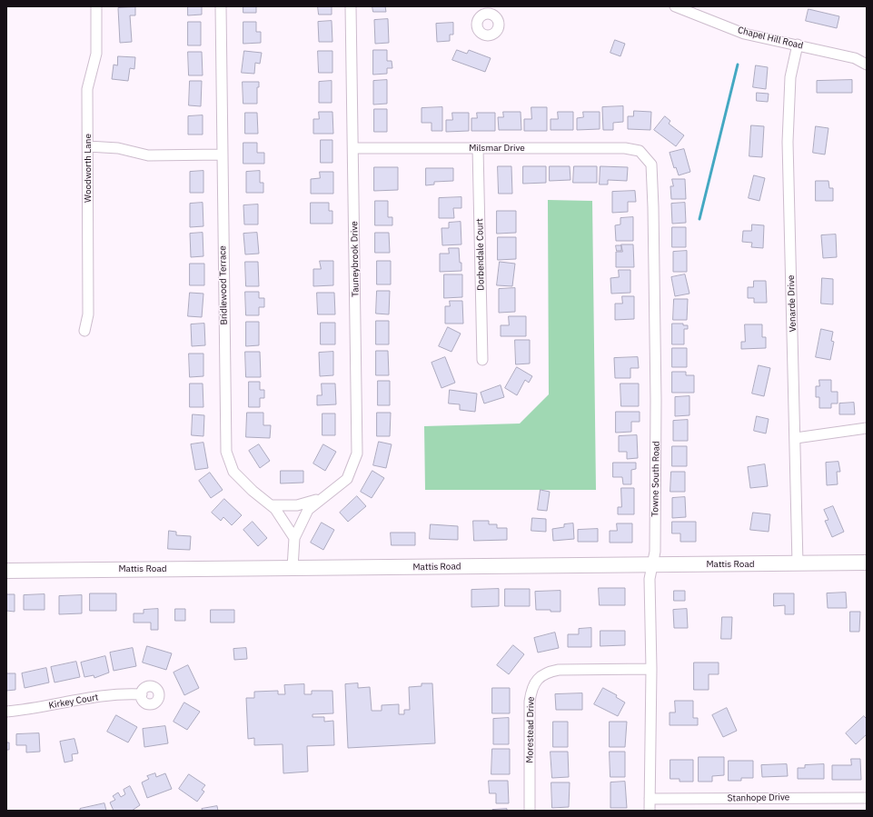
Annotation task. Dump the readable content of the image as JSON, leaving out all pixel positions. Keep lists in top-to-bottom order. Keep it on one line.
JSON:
{"streets":{"main road":["Mattis Road"],"street":["Chapel Hill Road","Milsmar Drive","Woodworth Lane","Dorbendale Court","Tauneybrook Drive","Bridlewood Terrace","Venarde Drive","Towne South Road","Kirkey Court","Morestead Drive","Stanhope Drive"]},"crossings":[["Chapel Hill Road","Venarde Drive"],["Milsmar Drive","Dorbendale Court"],["Milsmar Drive","Tauneybrook Drive"],["Milsmar Drive","Towne South Road"],["Tauneybrook Drive","Bridlewood Terrace"],["Tauneybrook Drive","Mattis Road"],["Venarde Drive","Mattis Road"],["Towne South Road","Mattis Road"],["Towne South Road","Morestead Drive"],["Towne South Road","Stanhope Drive"]]}
